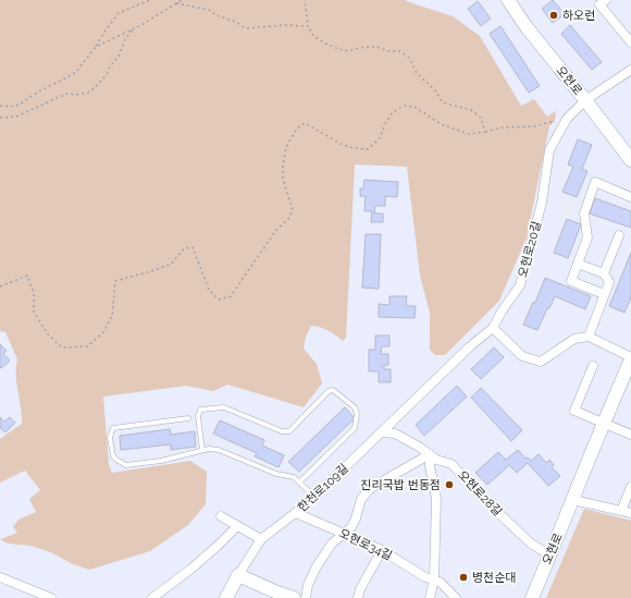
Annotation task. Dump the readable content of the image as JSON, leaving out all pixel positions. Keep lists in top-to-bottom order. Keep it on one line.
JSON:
{"streets":{"street":["오현로","오현로20길","한천로109길","오현로28길","오현로34길"]},"crossings":[["오현로","오현로20길"],["오현로","오현로28길"],["오현로20길","한천로109길"],["오현로20길","오현로28길"],["한천로109길","오현로28길"],["한천로109길","오현로34길"]],"places":["하오런","진리국밥 번동점","병천순대"]}
